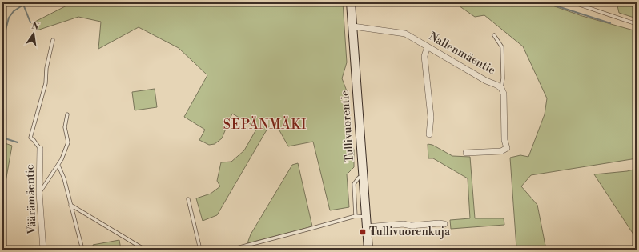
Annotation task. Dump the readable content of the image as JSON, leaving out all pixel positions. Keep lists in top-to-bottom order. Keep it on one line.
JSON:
{"streets":{"main road":["Tullivuorentie"],"street":["Nallenmäentie","Väärämäentie"]},"crossings":[["Nallenmäentie","Tullivuorentie"]],"districts":["SEPÄNMÄKI"],"places":{"transit":["Tullivuorenkuja"]},"north":"top"}
